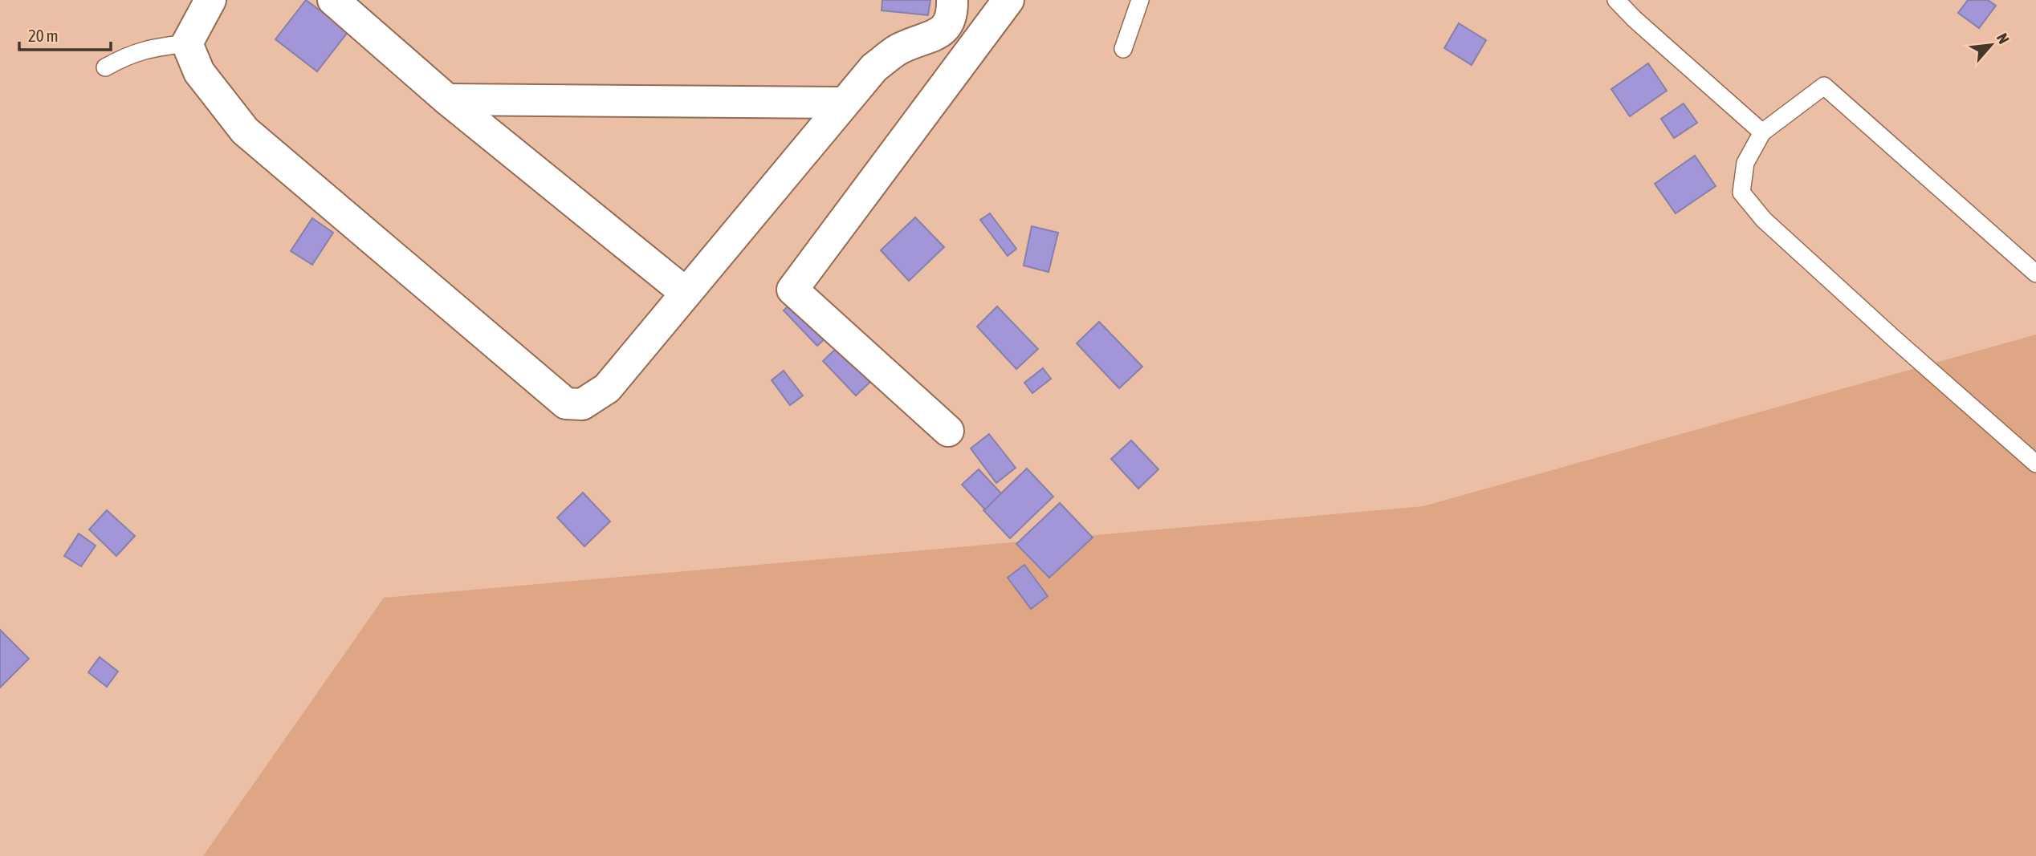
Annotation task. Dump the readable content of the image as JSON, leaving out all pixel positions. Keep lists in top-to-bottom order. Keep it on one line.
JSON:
{"scale_bar":"20 m","north":"top right"}
